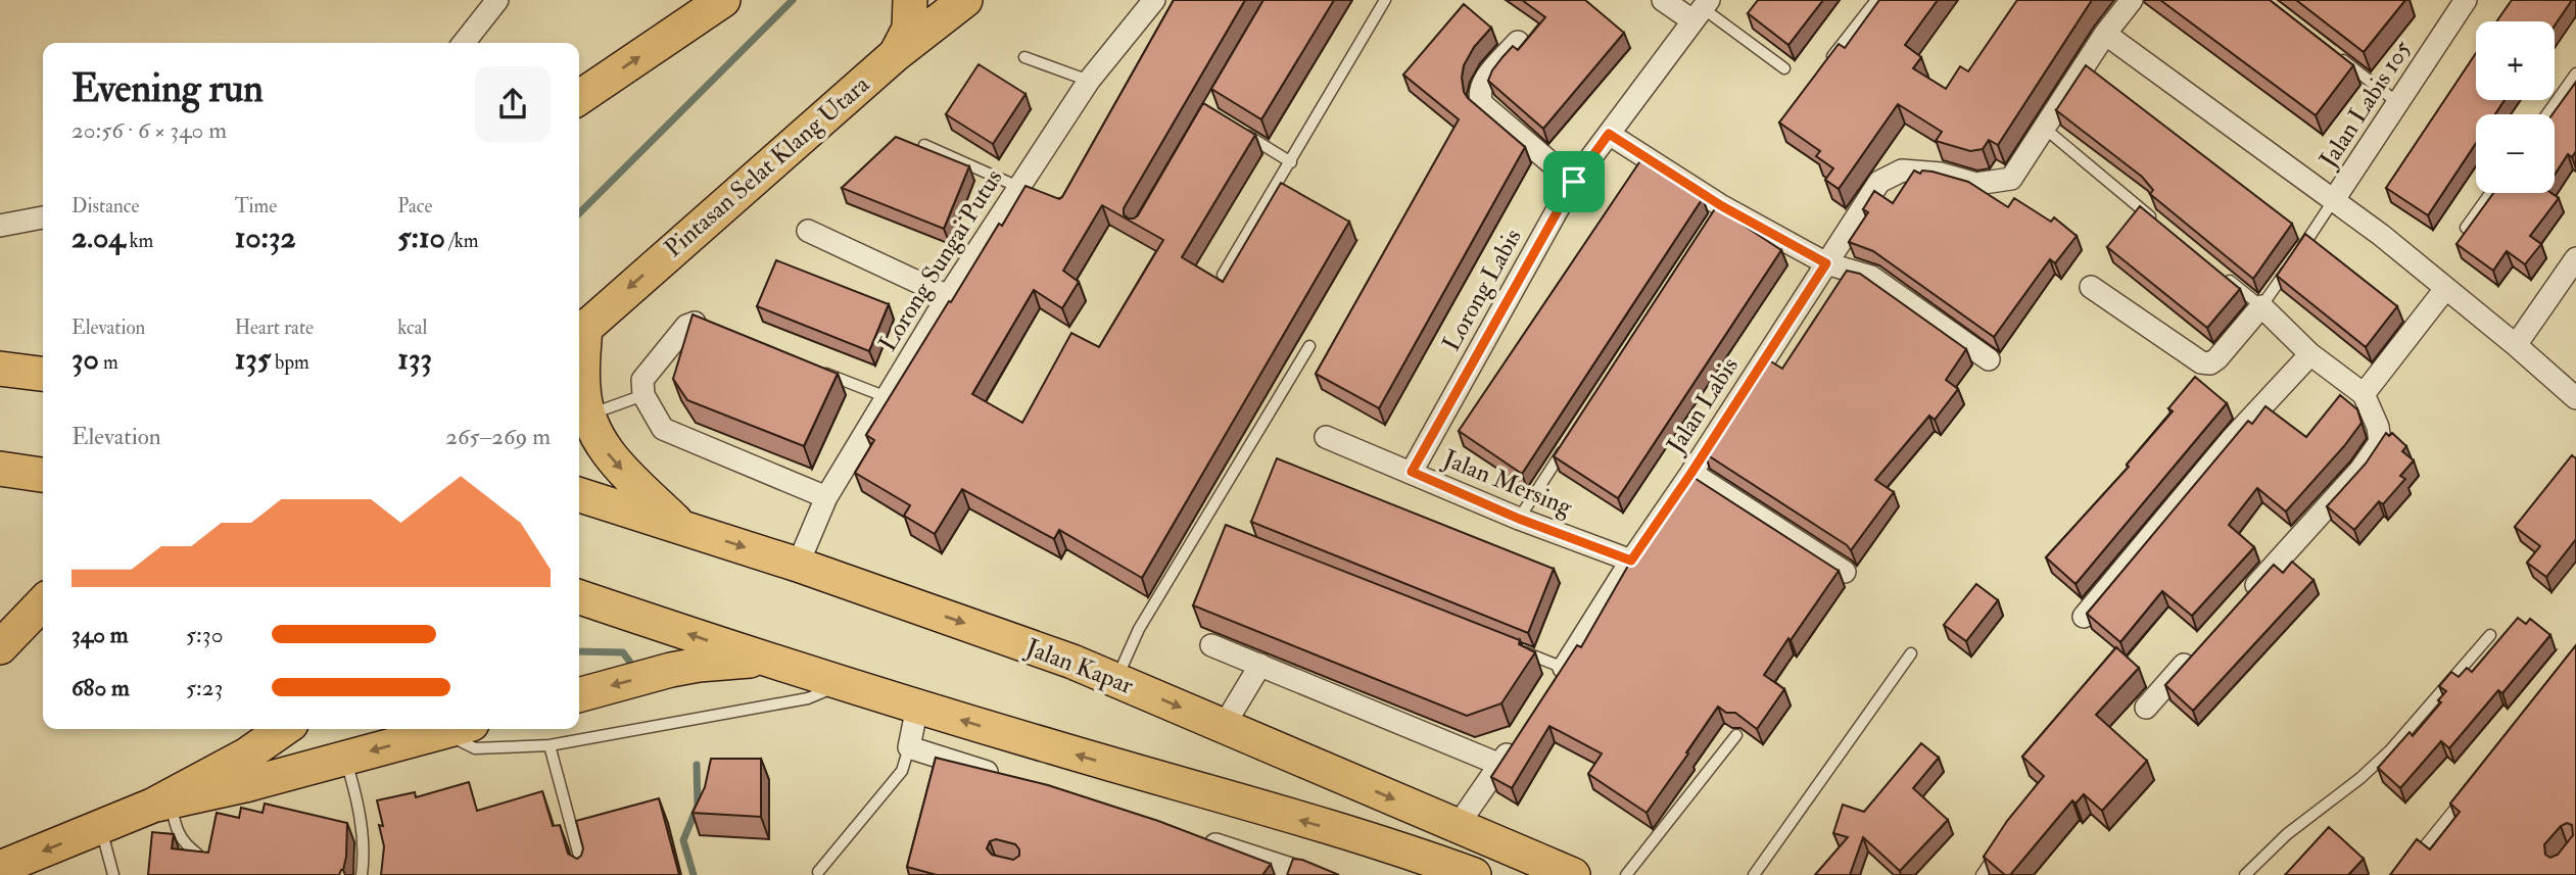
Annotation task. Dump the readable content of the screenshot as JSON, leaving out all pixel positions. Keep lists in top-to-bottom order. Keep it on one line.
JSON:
{"streets":{"highway":["Pintasan Selat Klang Utara","Jalan Kapar"],"street":["Jalan Labis 105","Lorong Sungai Putus","Lorong Labis","Jalan Labis","Jalan Mersing"]},"crossings":[["Lorong Sungai Putus","Jalan Kapar"],["Lorong Labis","Jalan Mersing"],["Jalan Labis","Jalan Mersing"]],"page":{"map_buttons":["+","−"],"heading":["Evening run","20:56 · 6 × 340 m"],"stats":[["Distance","2.04 km"],["Time","10:32"],["Pace","5:10 /km"],["Elevation","30 m"],["Heart rate","135 bpm"],["kcal","133"]],"chart":["Elevation","265–269 m"],"list":[{"name":"340 m","note":"5:30"},{"name":"680 m","note":"5:23"}]}}
